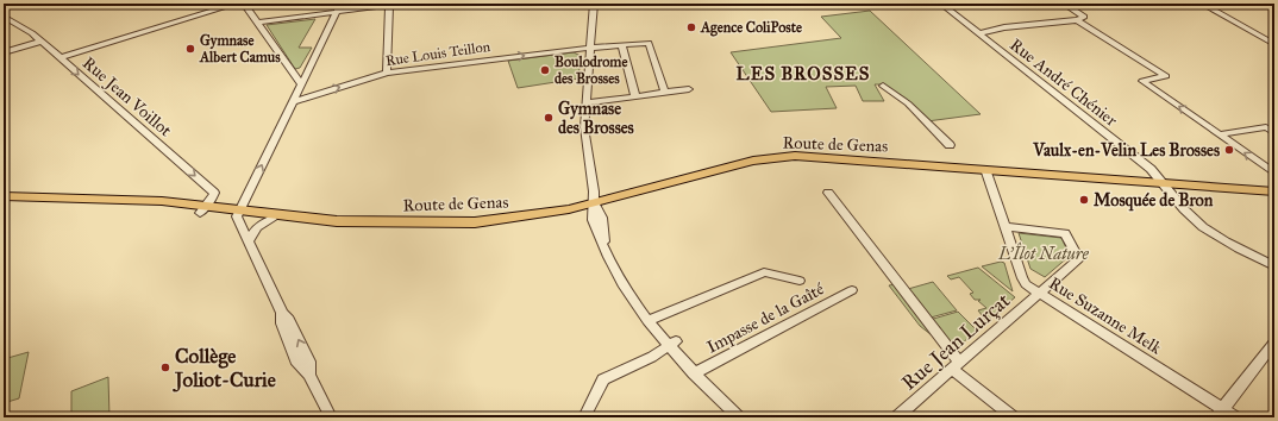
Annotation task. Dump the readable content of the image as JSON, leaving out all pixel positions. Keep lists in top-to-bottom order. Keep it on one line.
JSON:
{"streets":{"main road":["Route de Genas"],"street":["Rue Louis Teillon","Rue André Chénier","Rue Jean Voillot","Rue Suzanne Melk","Impasse de la Gaîté","Rue Jean Lurçat"]},"crossings":[["Rue André Chénier","Route de Genas"],["Rue Jean Voillot","Route de Genas"],["Route de Genas","Rue Suzanne Melk"],["Rue Suzanne Melk","Rue Jean Lurçat"]],"one_way":["Rue Jean Voillot"],"districts":["LES BROSSES"],"parks":["L'Îlot Nature"],"places":["Agence ColiPoste","Gymnase Albert Camus","Boulodrome des Brosses","Gymnase des Brosses","Vaulx-en-Velin Les Brosses","Mosquée de Bron","Collège Joliot-Curie"]}
